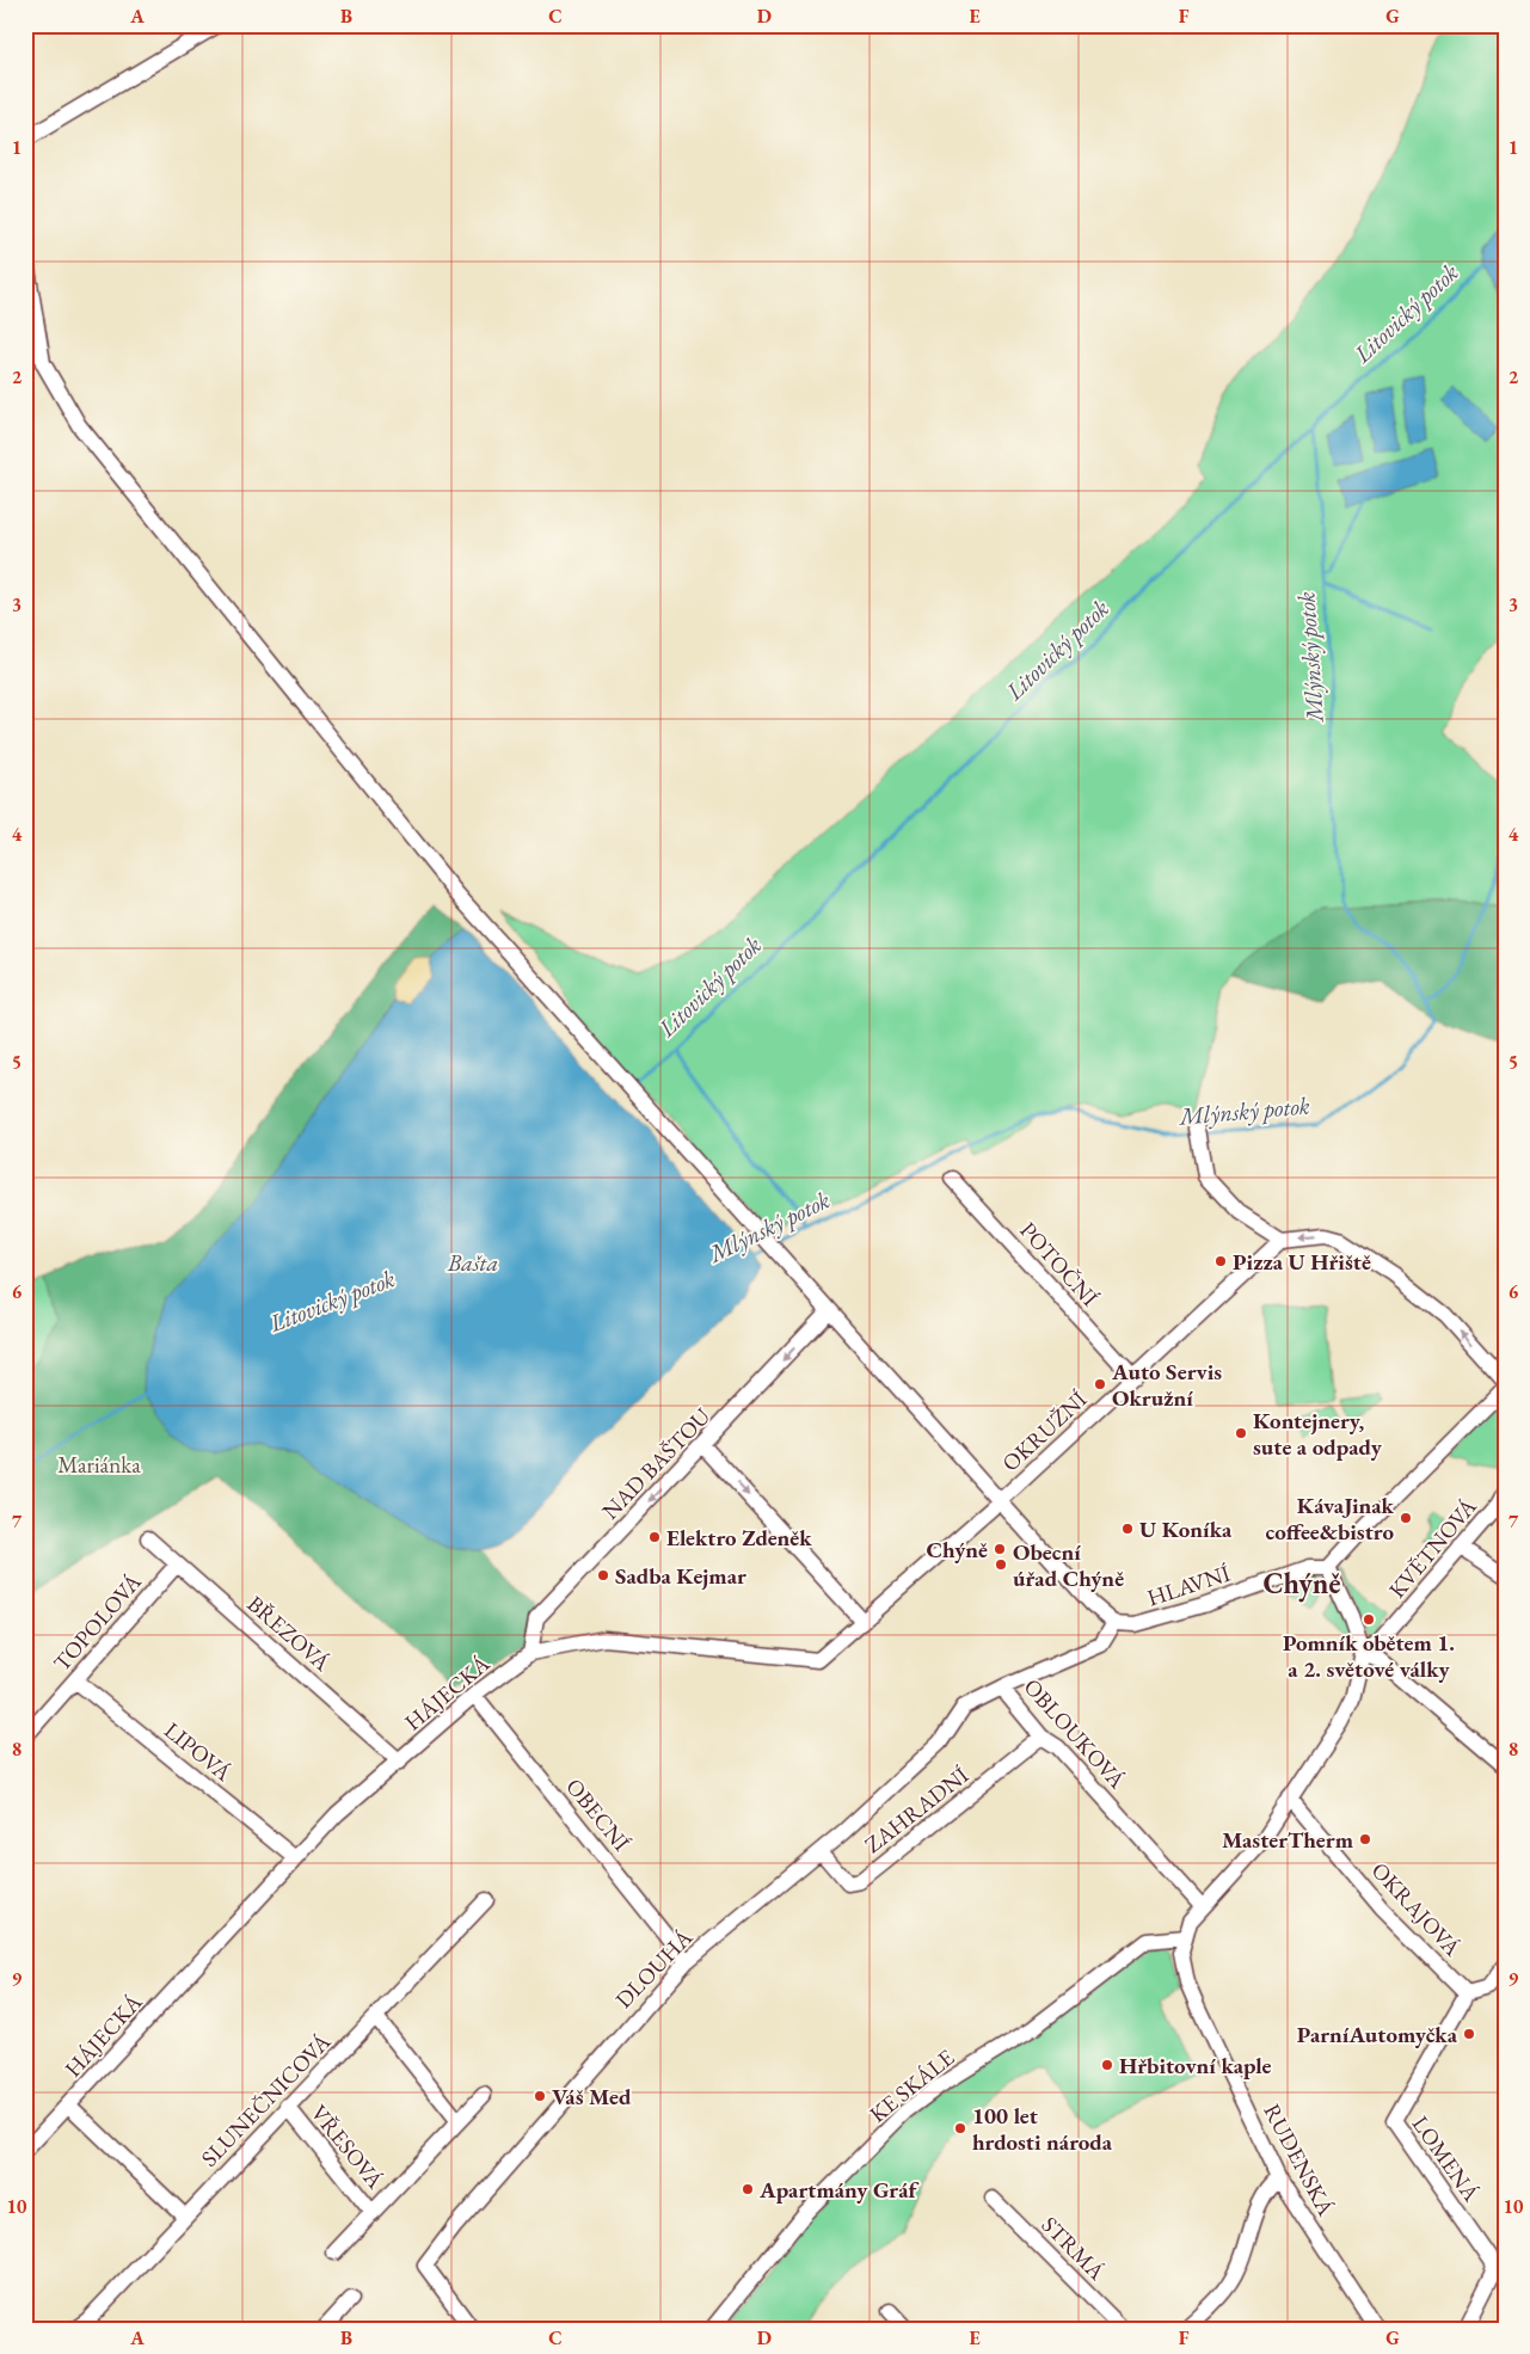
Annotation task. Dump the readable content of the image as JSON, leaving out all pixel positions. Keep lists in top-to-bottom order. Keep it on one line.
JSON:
{"streets":{"street":["POTOČNÍ","OKRUŽNÍ","NAD BAŠTOU","KVĚTNOVÁ","HLAVNÍ","TOPOLOVÁ","BŘEZOVÁ","HÁJECKÁ","OBLOUKOVÁ","LIPOVÁ","ZAHRADNÍ","OBECNÍ","OKRAJOVÁ","DLOUHÁ","KE SKÁLE","SLUNEČNICOVÁ","VŘESOVÁ","LOMENÁ","RUDENSKÁ","STRMÁ"]},"crossings":[["POTOČNÍ","OKRUŽNÍ"],["OKRUŽNÍ","HÁJECKÁ"],["NAD BAŠTOU","HÁJECKÁ"],["KVĚTNOVÁ","RUDENSKÁ"],["HLAVNÍ","OBLOUKOVÁ"],["TOPOLOVÁ","BŘEZOVÁ"],["TOPOLOVÁ","LIPOVÁ"],["BŘEZOVÁ","HÁJECKÁ"],["HÁJECKÁ","LIPOVÁ"],["HÁJECKÁ","OBECNÍ"],["OBLOUKOVÁ","ZAHRADNÍ"],["OBLOUKOVÁ","DLOUHÁ"],["OBLOUKOVÁ","RUDENSKÁ"],["ZAHRADNÍ","DLOUHÁ"],["OBECNÍ","DLOUHÁ"],["OKRAJOVÁ","LOMENÁ"],["OKRAJOVÁ","RUDENSKÁ"],["KE SKÁLE","RUDENSKÁ"],["SLUNEČNICOVÁ","VŘESOVÁ"]],"one_way":["NAD BAŠTOU"],"districts":["Chýně"],"water":["Litovický potok","Mlýnský potok","Bašta"],"parks":["Mariánka"],"places":["Pizza U Hřiště","Auto Servis Okružní","Kontejnery, sute a odpady","KávaJinak coffee&bistro","U Koníka","Elektro Zdeněk","Chýně","Obecní úřad Chýně","Sadba Kejmar","Pomník obětem 1. a 2. světové války","MasterTherm","ParníAutomyčka","Hřbitovní kaple","Váš Med","100 let hrdosti národa","Apartmány Gráf"],"grid":{"columns":["A","B","C","D","E","F","G"],"rows":["1","2","3","4","5","6","7","8","9","10"]}}
